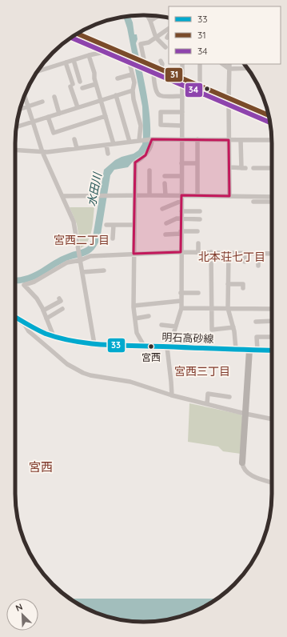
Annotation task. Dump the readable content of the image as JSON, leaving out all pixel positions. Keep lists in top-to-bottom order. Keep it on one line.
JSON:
{"streets":{"street":["明石高砂線"]},"districts":["宮西二丁目","北本荘七丁目","宮西三丁目","宮西"],"water":["水田川"],"places":["宮西"],"lines":["transit line 31","transit line 34","transit line 33"],"legend":["33","31","34"],"north":"top left"}
